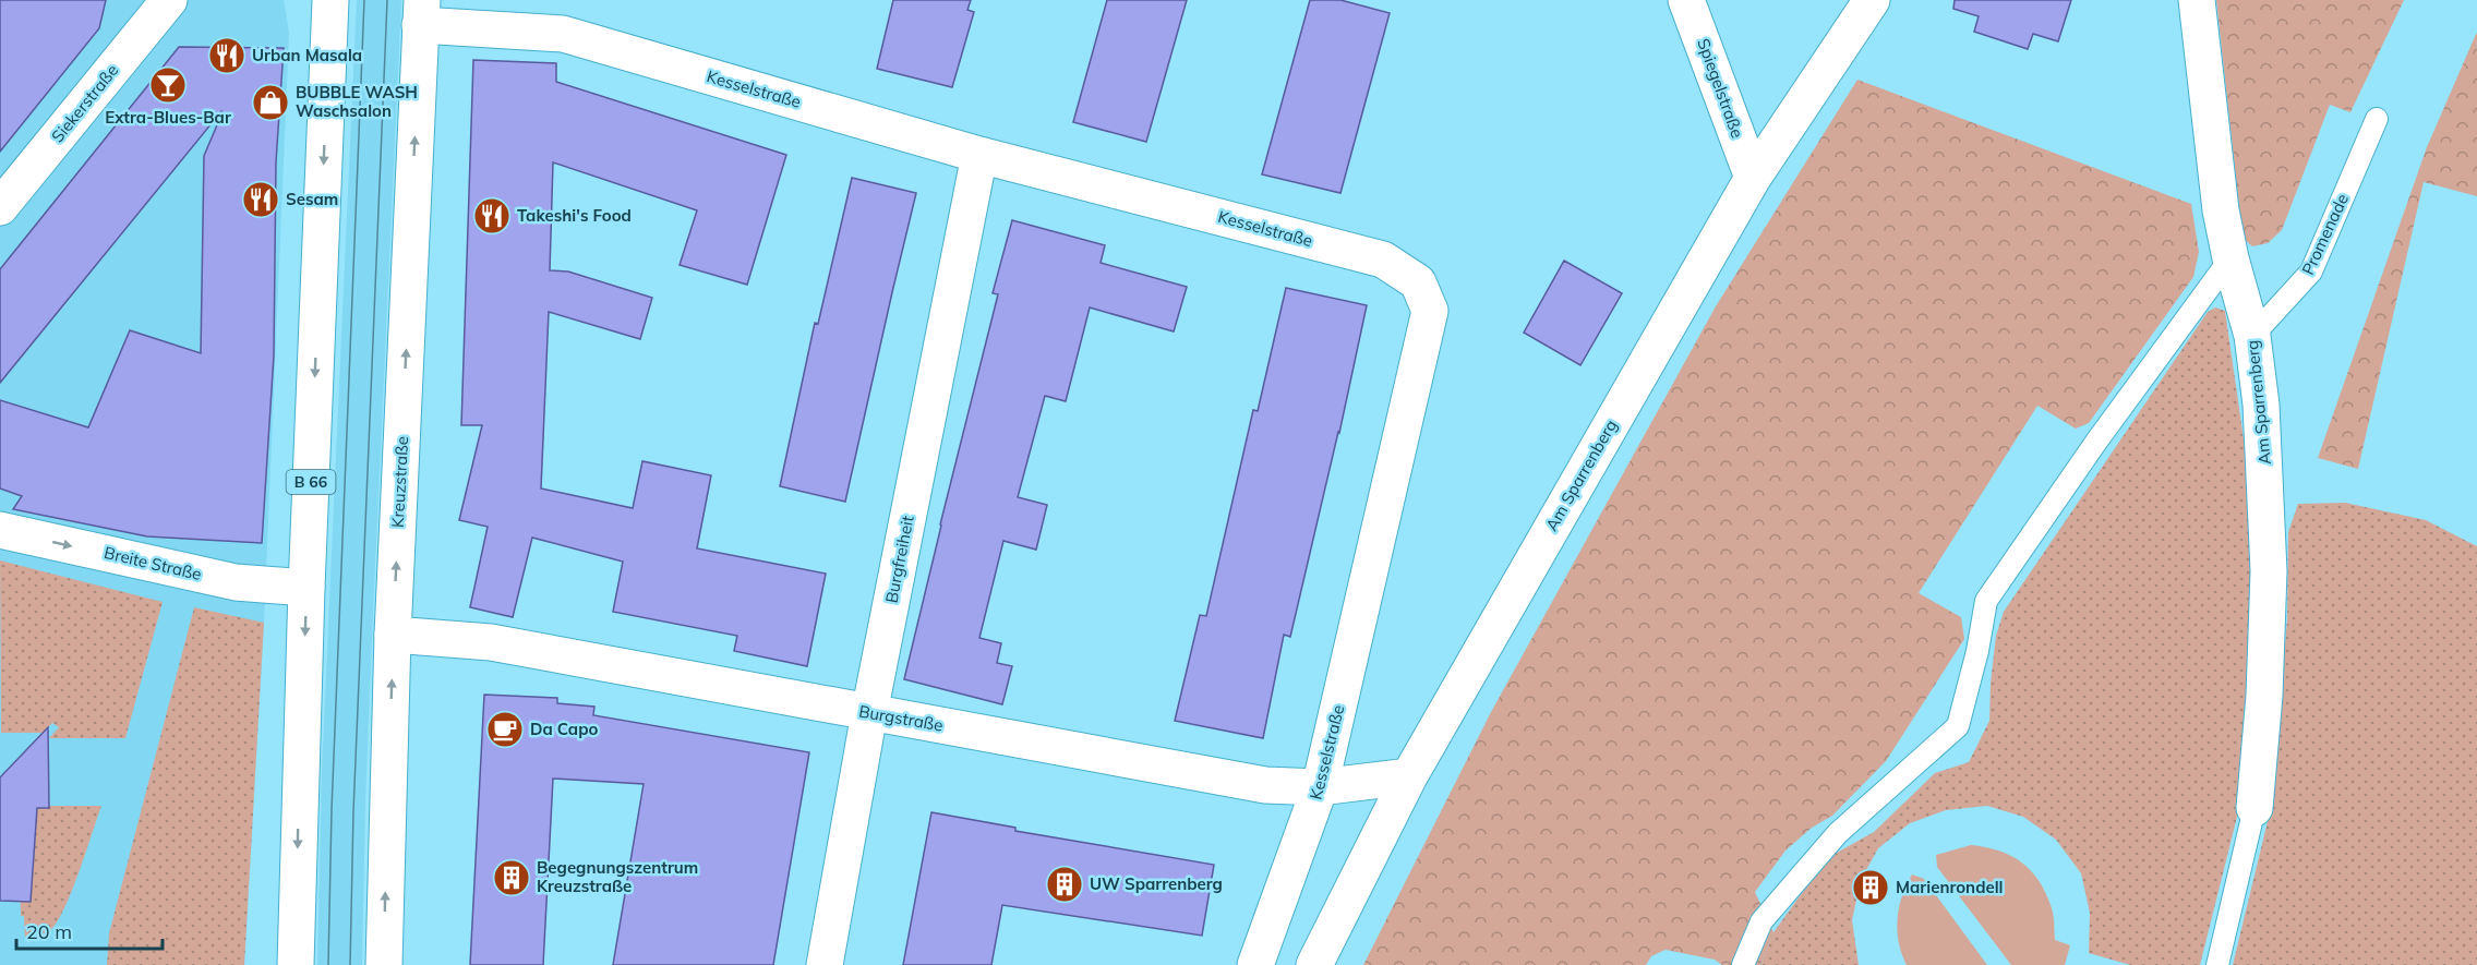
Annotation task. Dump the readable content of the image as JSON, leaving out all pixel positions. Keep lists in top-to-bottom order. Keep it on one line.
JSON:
{"streets":{"street":["Spiegelstraße","Kesselstraße","Siekerstraße","Am Sparrenberg","B 66","Kreuzstraße","Burgfreiheit","Breite Straße","Burgstraße"],"lane":["Promenade"]},"crossings":[["Spiegelstraße","Am Sparrenberg"],["Kesselstraße","Kreuzstraße"],["Kesselstraße","Burgfreiheit"],["Kesselstraße","Burgstraße"],["Promenade","Am Sparrenberg"],["Am Sparrenberg","Burgstraße"],["B 66","Breite Straße"],["Kreuzstraße","Burgstraße"],["Burgfreiheit","Burgstraße"]],"one_way":["Breite Straße"],"places":{"restaurant":["Urban Masala","Sesam","Takeshi's Food"],"bar":["Extra-Blues-Bar"],"shop":["BUBBLE WASH Waschsalon"],"cafe":["Da Capo"],"building":["Begegnungszentrum Kreuzstraße","UW Sparrenberg","Marienrondell"]},"scale_bar":"20 m"}
